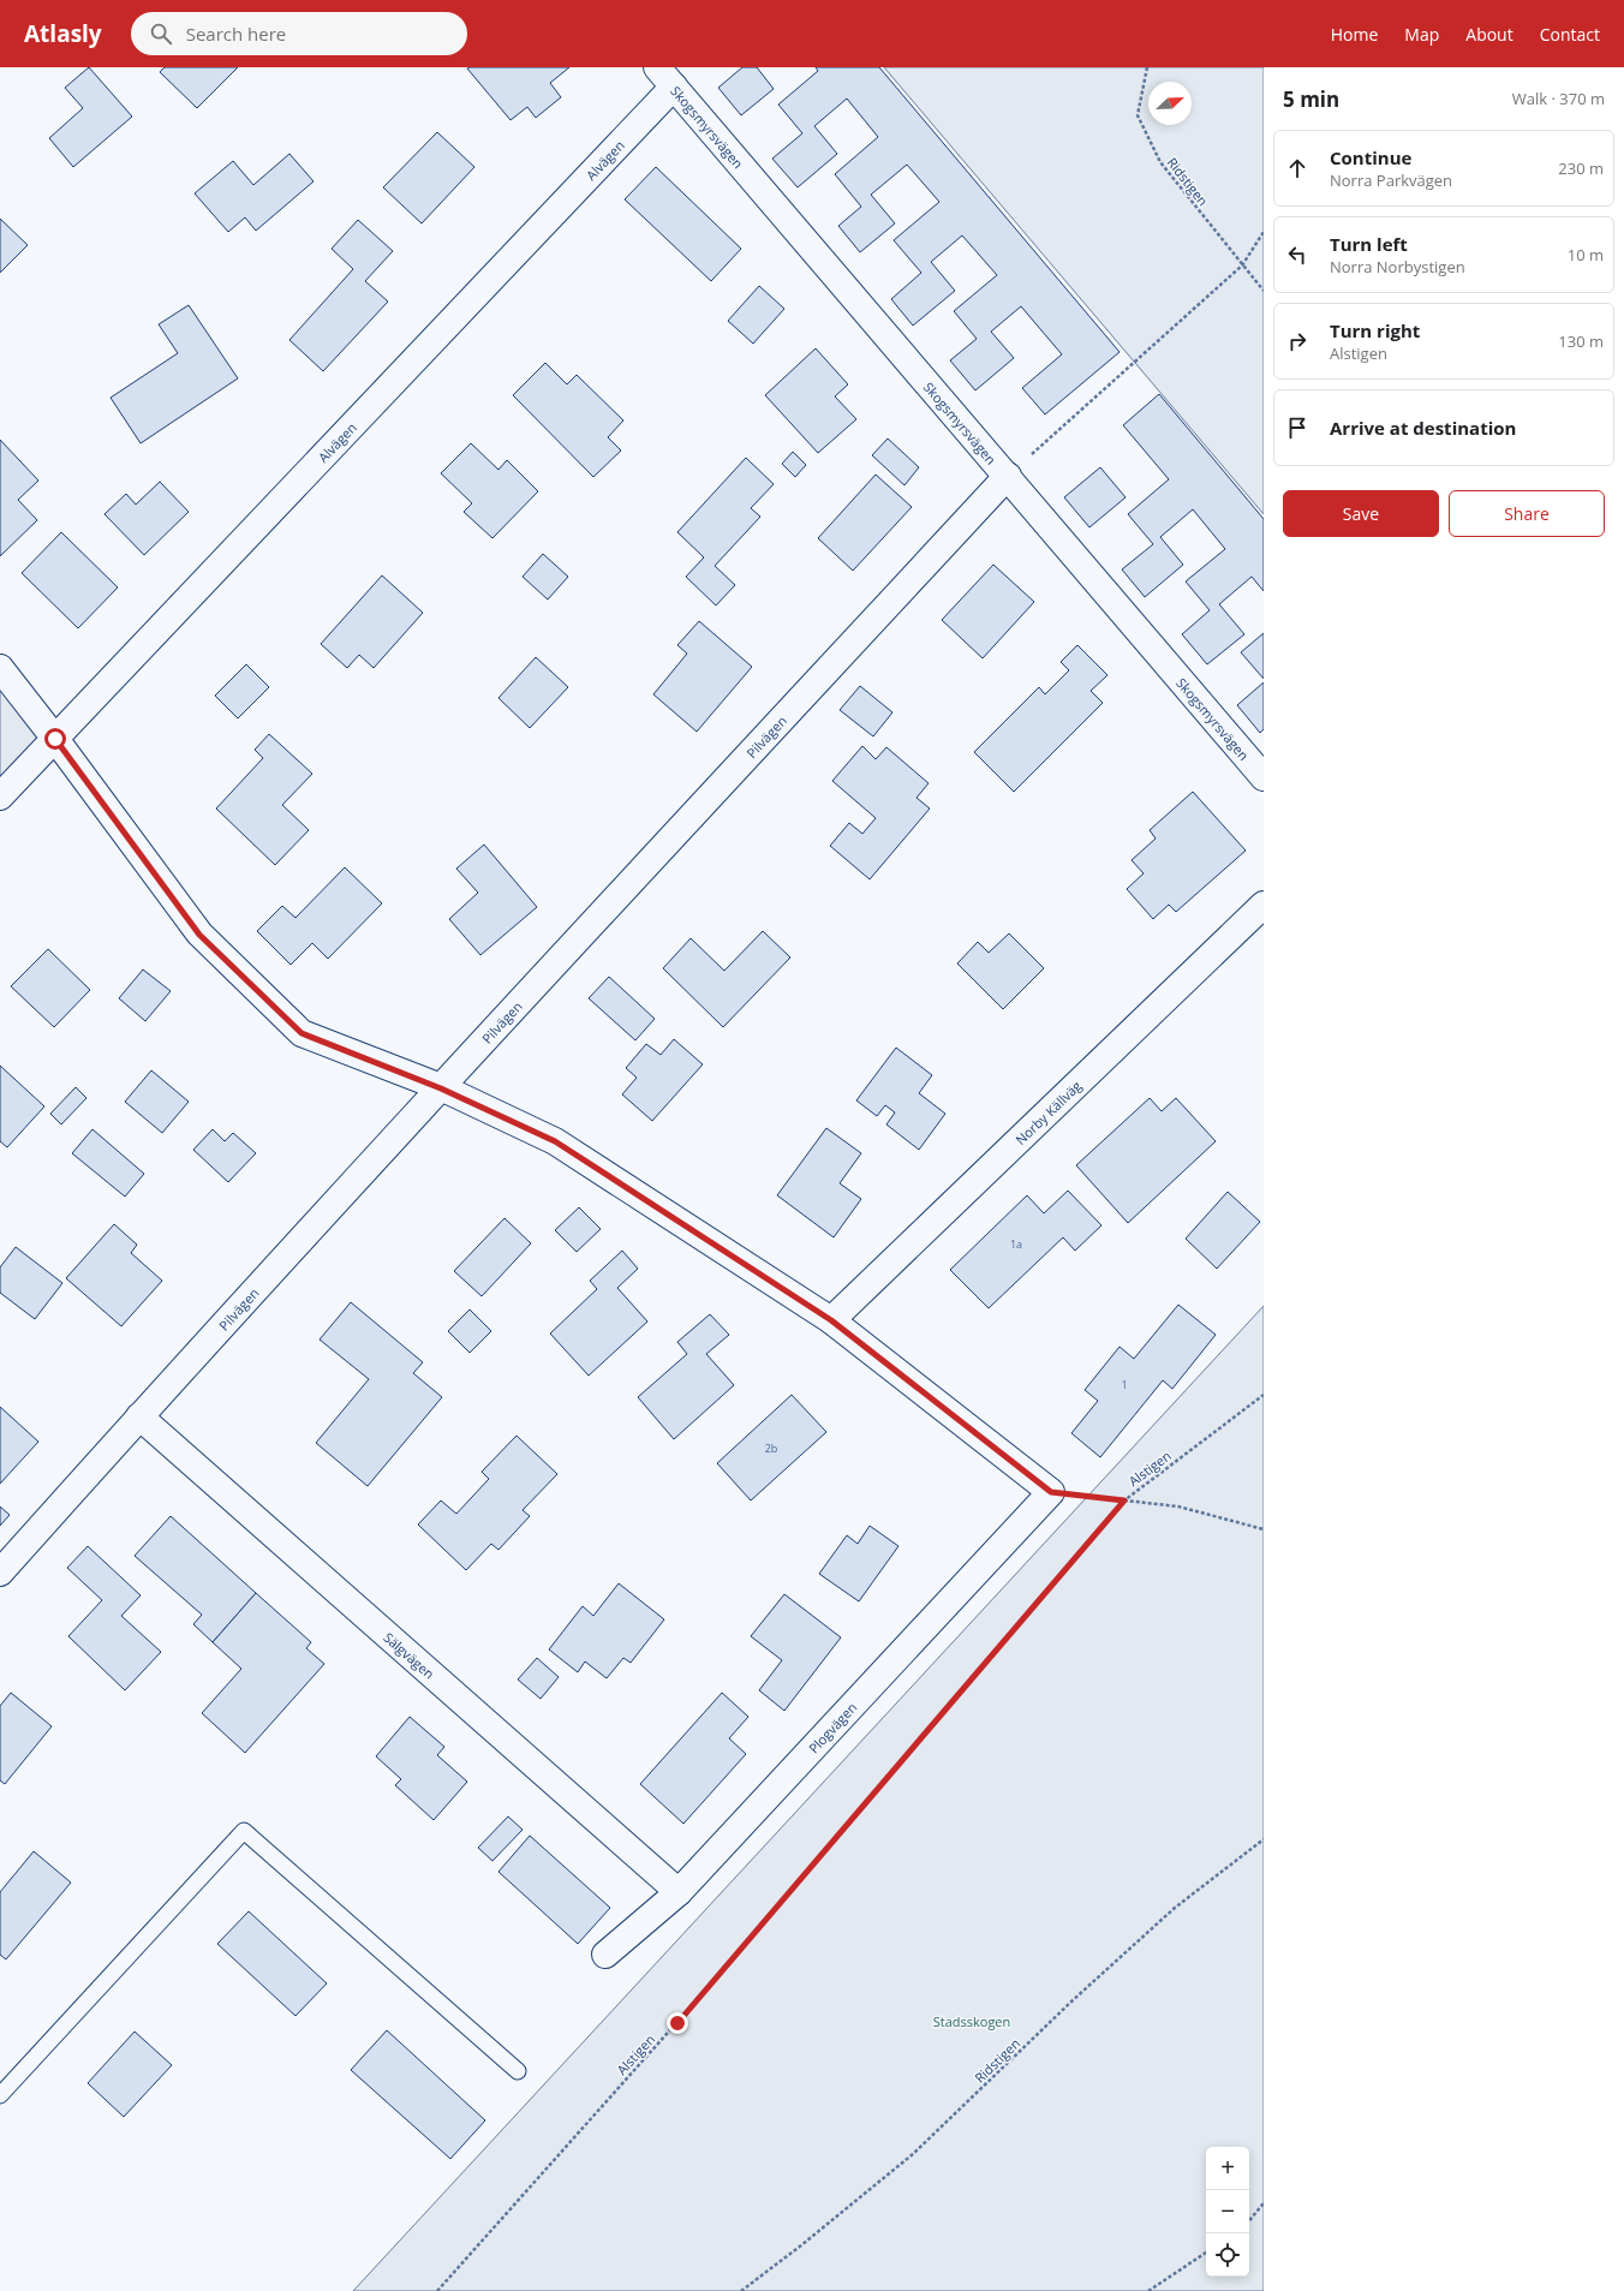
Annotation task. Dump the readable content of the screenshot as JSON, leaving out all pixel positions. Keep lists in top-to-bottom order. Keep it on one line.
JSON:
{"streets":{"street":["Skogsmyrsvägen","Alvägen","Pilvägen","Norby Källväg","Sälgvägen","Plogvägen"],"path":["Ridstigen","Alstigen"]},"crossings":[["Skogsmyrsvägen","Alvägen"],["Skogsmyrsvägen","Pilvägen"],["Pilvägen","Sälgvägen"],["Sälgvägen","Plogvägen"]],"parks":["Stadsskogen"],"house_numbers":["1a","1","2b"],"north":"top right","page":{"header":"Atlasly","search":"Search here","nav":["Home","Map","About","Contact"],"heading":["5 min","Walk · 370 m"],"list":[["Continue","Norra Parkvägen","230 m"],["Turn left","Norra Norbystigen","10 m"],["Turn right","Alstigen","130 m"],"Arrive at destination"],"buttons":["Save","Share"],"map_buttons":["+","−"]}}
